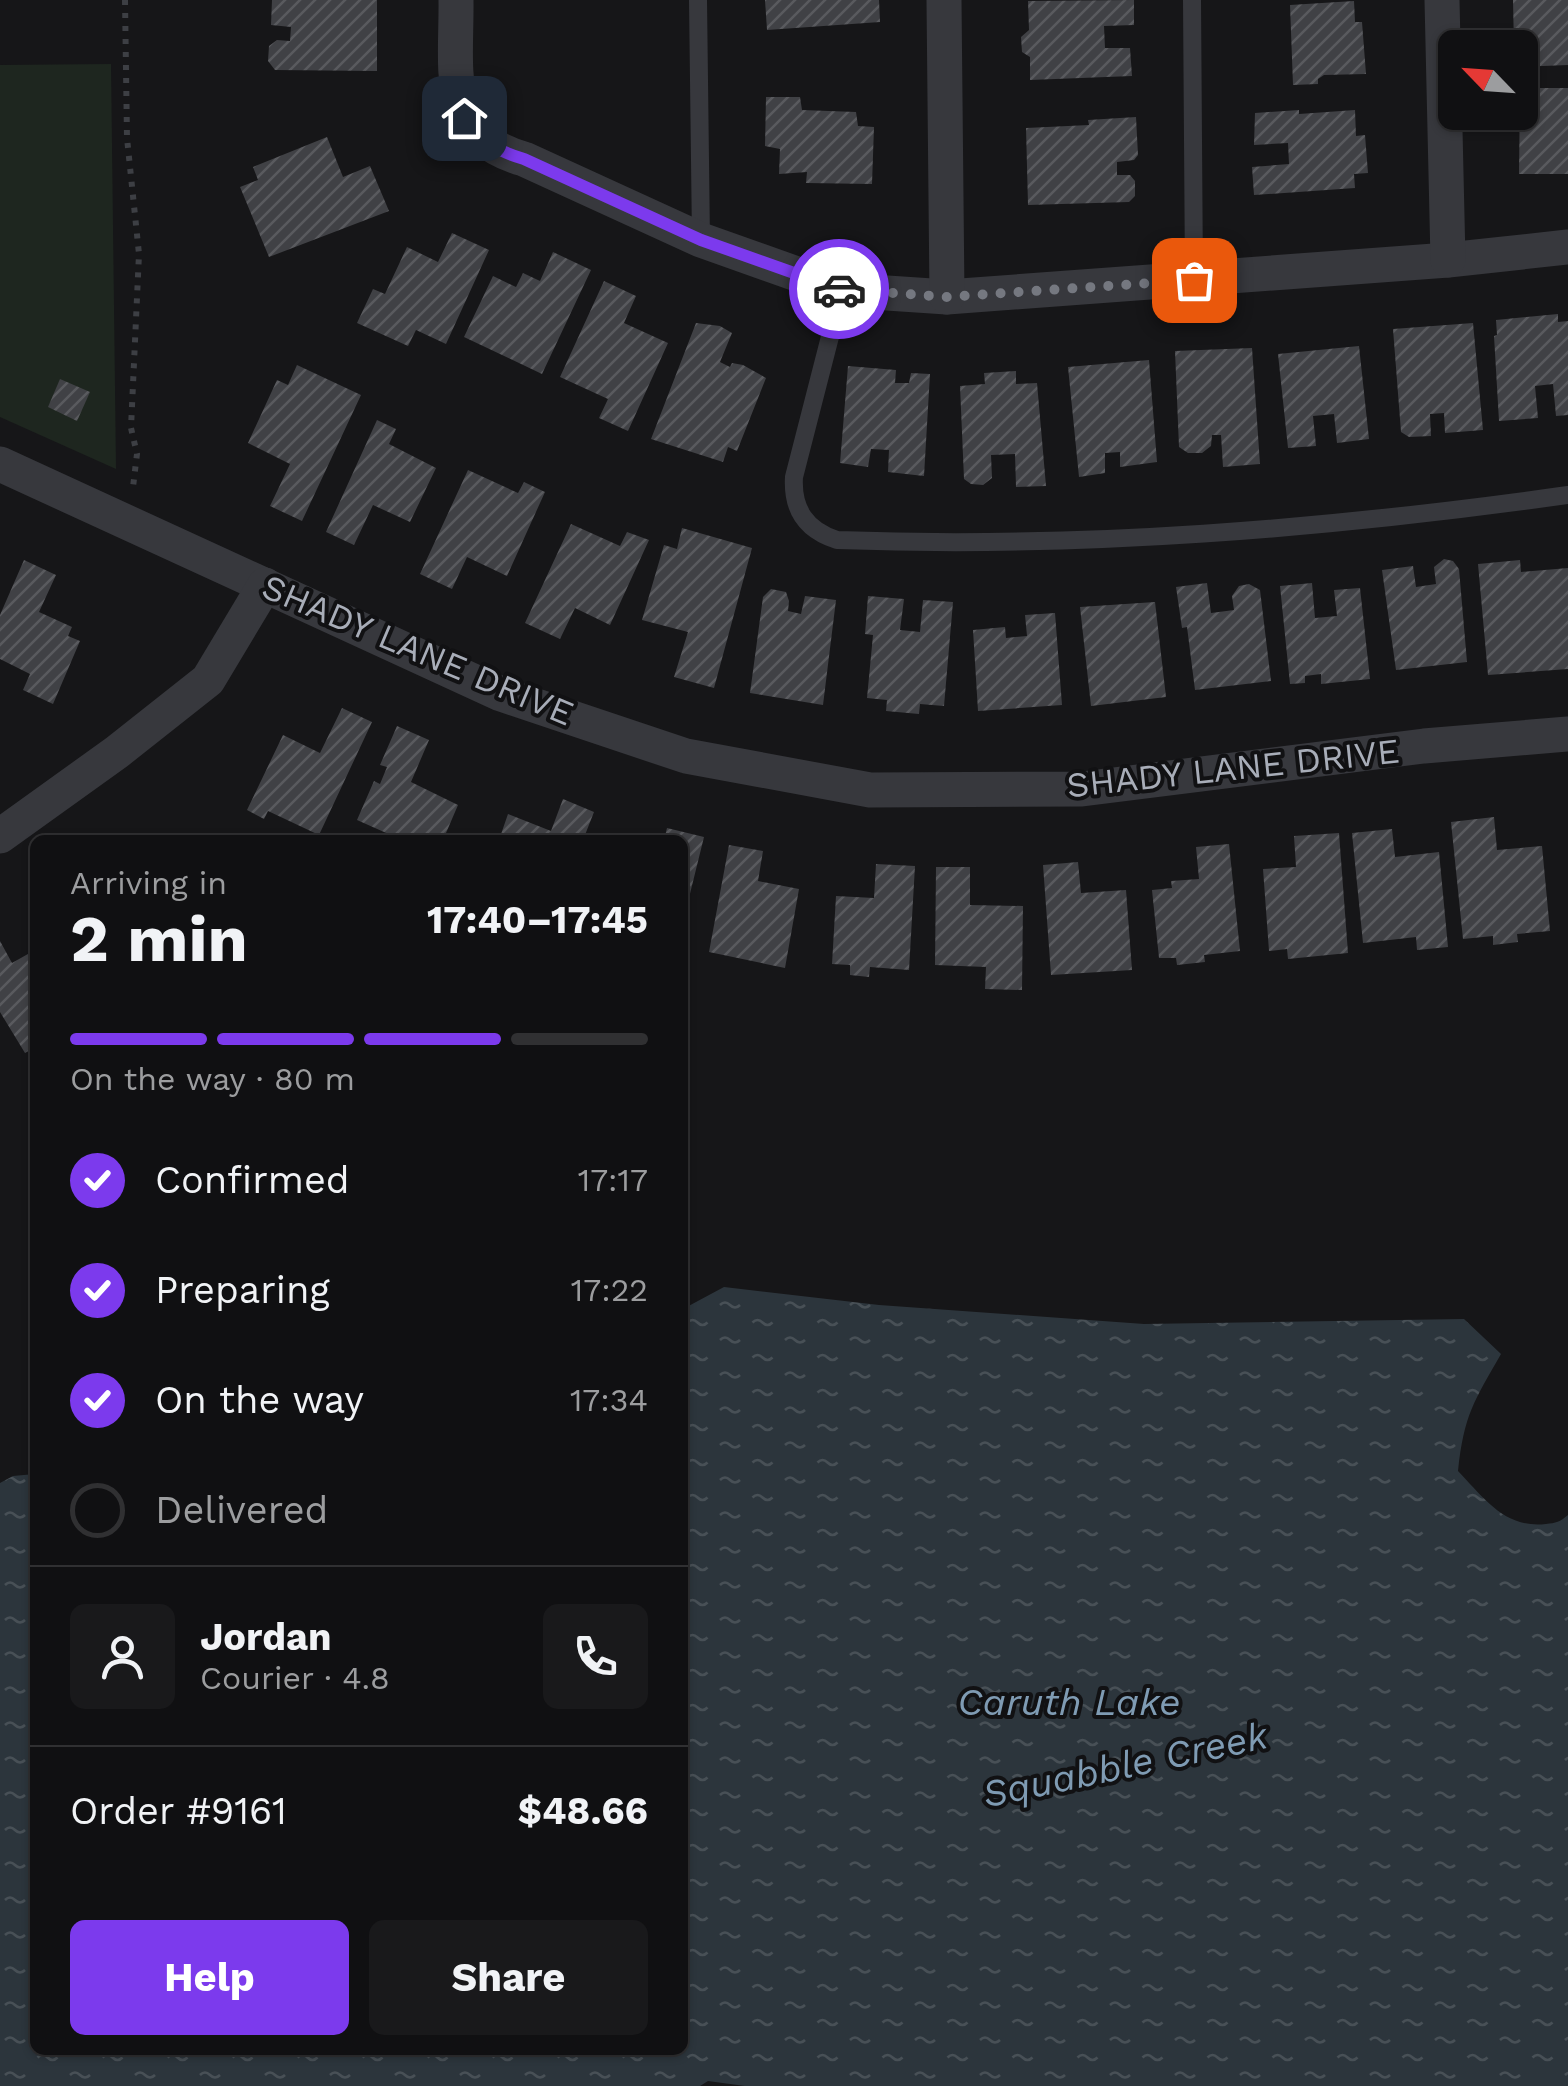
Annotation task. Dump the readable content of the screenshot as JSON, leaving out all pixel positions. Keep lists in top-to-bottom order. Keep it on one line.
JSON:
{"streets":{"street":["SHADY LANE DRIVE"]},"water":["Caruth Lake","Squabble Creek"],"north":"top left","page":{"heading":["2 min","Arriving in","17:40–17:45"],"panel":["Jordan","Courier · 4.8","Order #9161","$48.66"],"bar":"On the way · 80 m","list":[["Confirmed","17:17"],["Preparing","17:22"],["On the way","17:34"],"Delivered"],"buttons":["Help","Share"]}}
